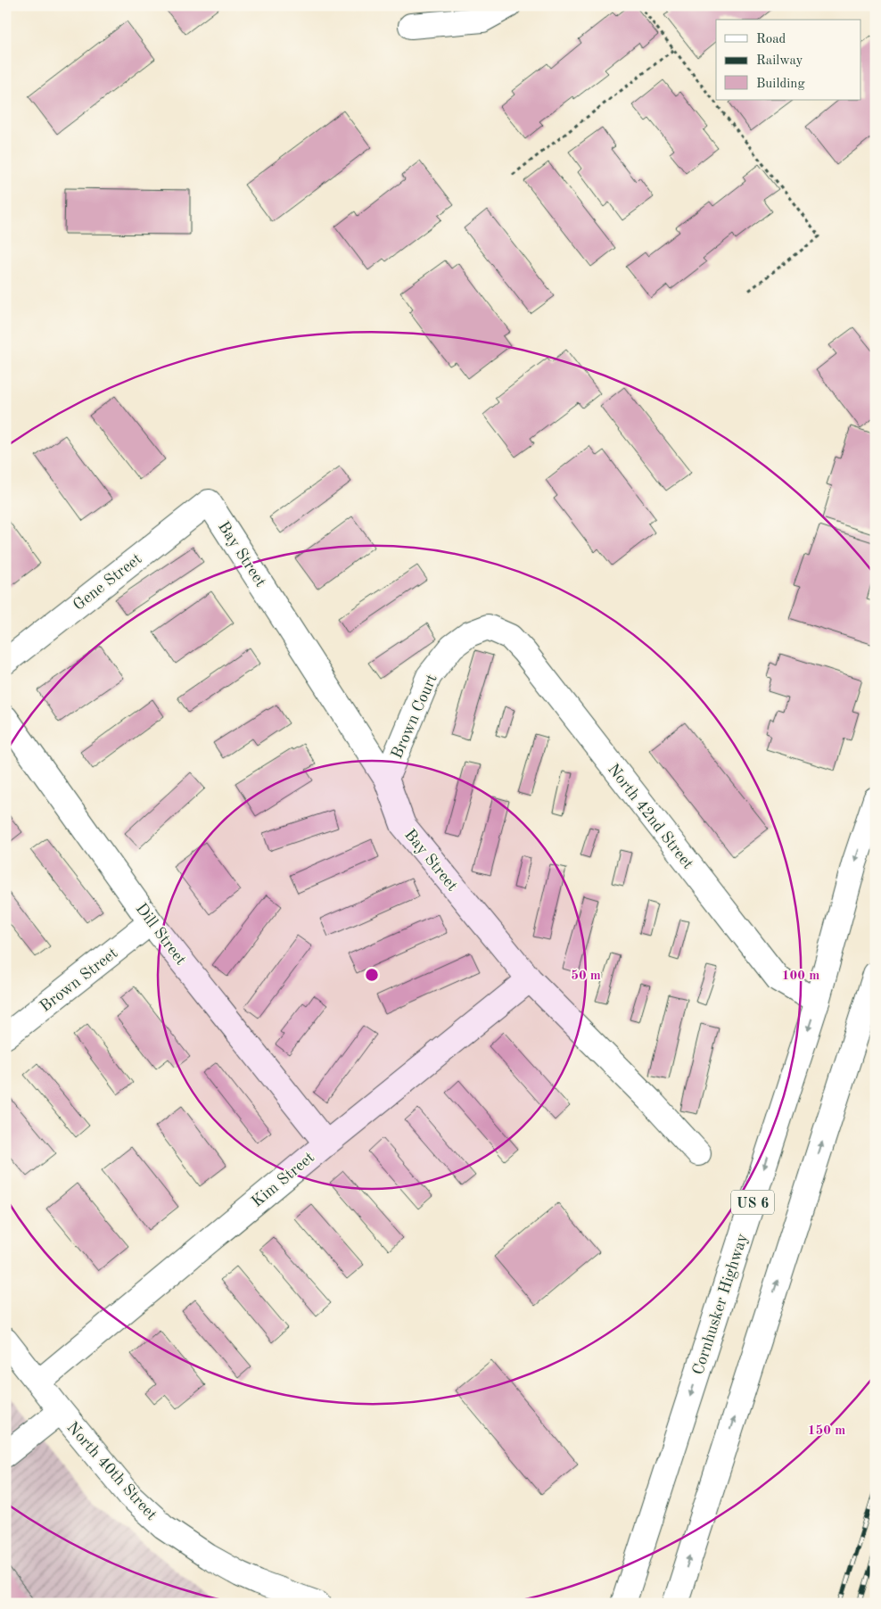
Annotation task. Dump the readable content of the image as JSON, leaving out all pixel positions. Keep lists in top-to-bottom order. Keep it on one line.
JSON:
{"streets":{"street":["Bay Street","Gene Street","Brown Court","North 42nd Street","Dill Street","Brown Street","Kim Street","US 6","Cornhusker Highway","North 40th Street"]},"crossings":[["Bay Street","Gene Street"],["Bay Street","Brown Court"],["Bay Street","Kim Street"],["Brown Court","North 42nd Street"],["North 42nd Street","Cornhusker Highway"],["Dill Street","Brown Street"],["Dill Street","Kim Street"],["Kim Street","North 40th Street"]],"legend":["Road","Railway","Building"],"rings":["50 m","100 m","150 m"]}
